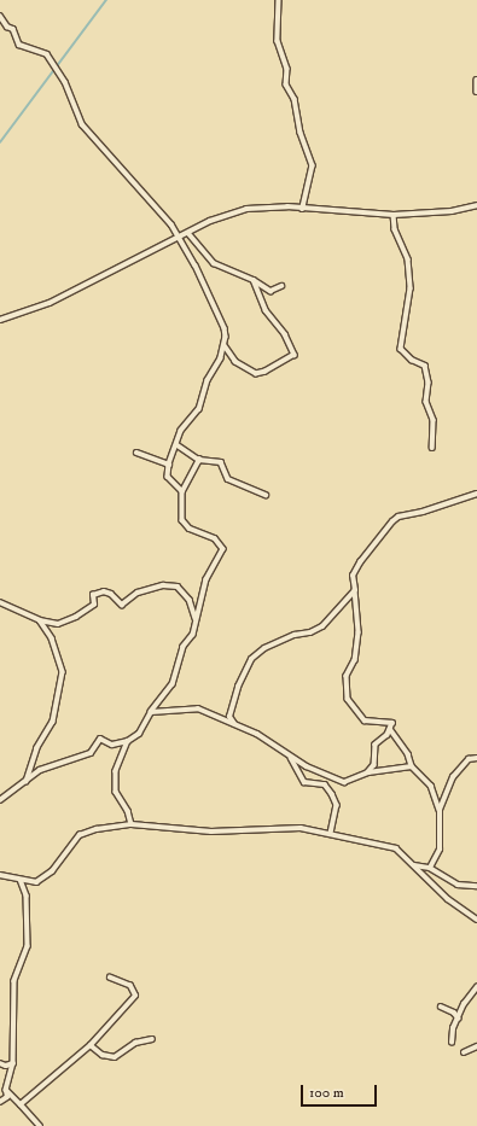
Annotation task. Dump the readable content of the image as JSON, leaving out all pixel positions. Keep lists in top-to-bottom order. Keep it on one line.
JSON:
{"scale_bar":"100 m"}
